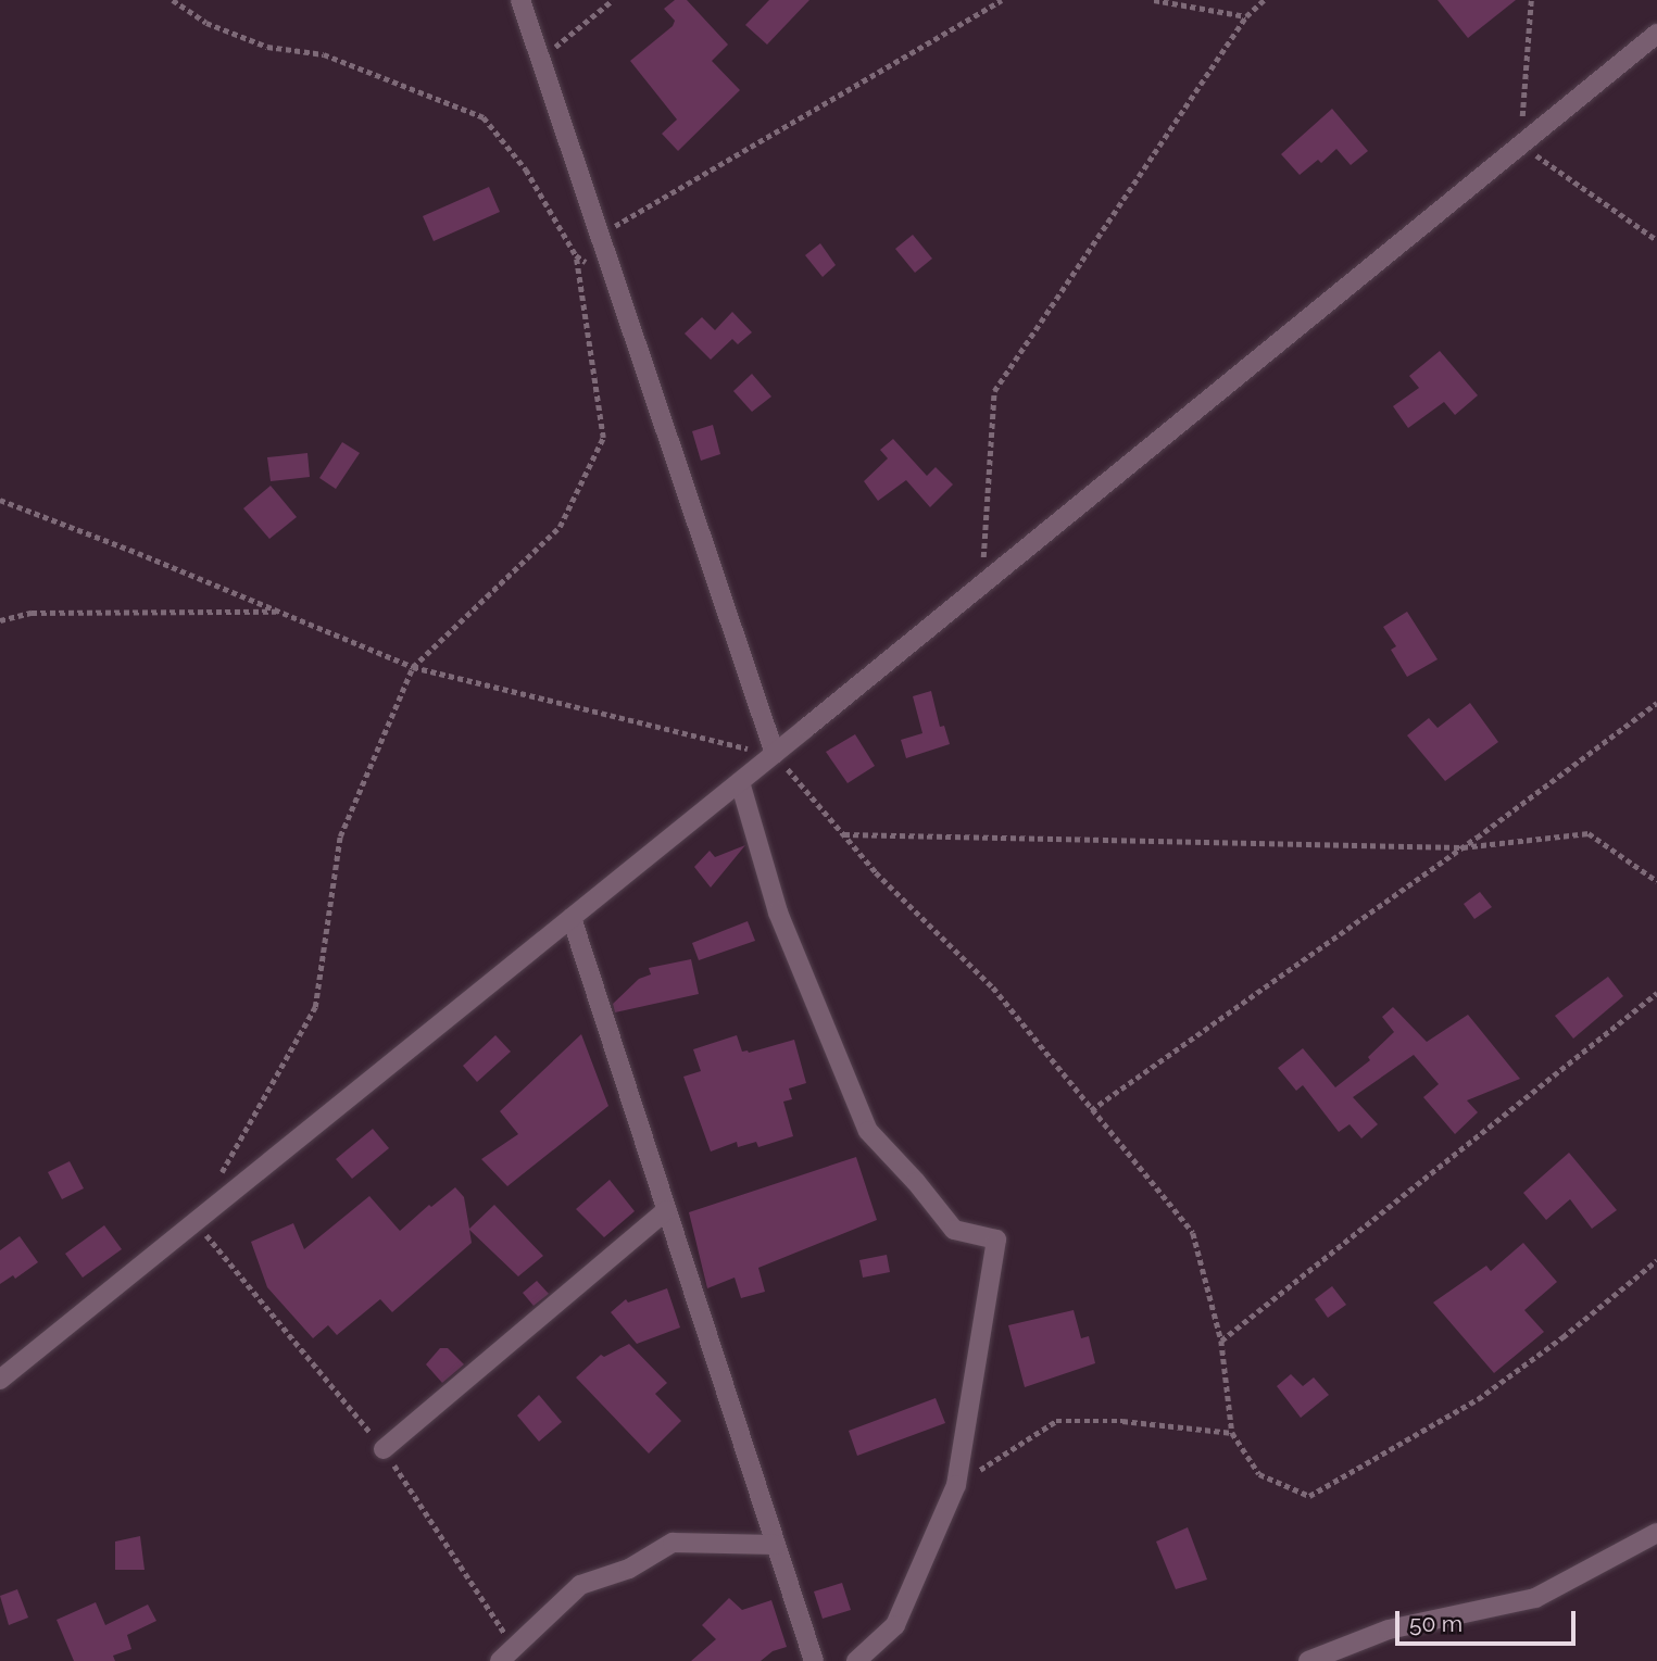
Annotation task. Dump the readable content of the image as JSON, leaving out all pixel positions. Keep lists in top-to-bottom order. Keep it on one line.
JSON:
{"scale_bar":"50 m"}
